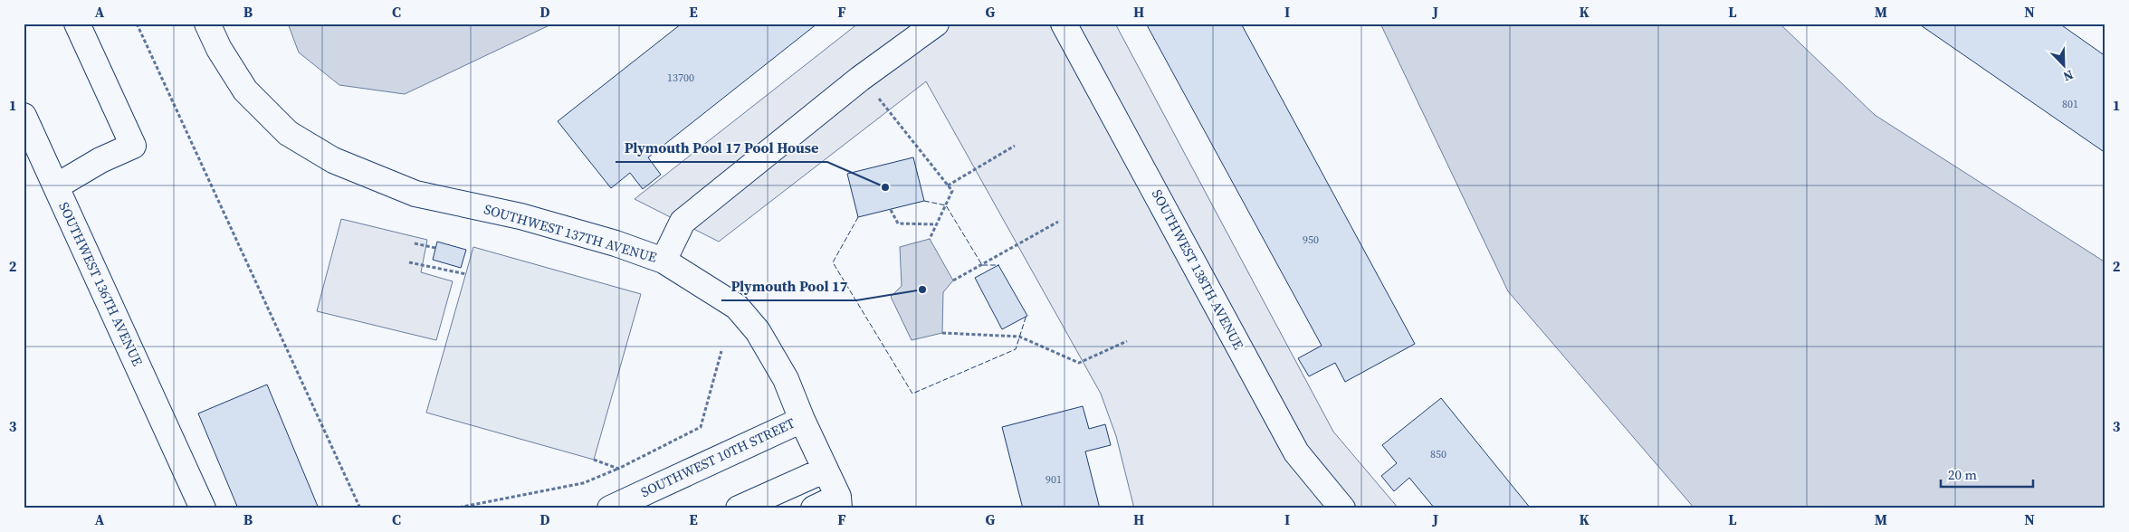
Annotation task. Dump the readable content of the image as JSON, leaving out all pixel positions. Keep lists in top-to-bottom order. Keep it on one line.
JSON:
{"streets":{"street":["SOUTHWEST 137TH AVENUE","SOUTHWEST 138TH AVENUE","SOUTHWEST 136TH AVENUE","SOUTHWEST 10TH STREET"]},"crossings":[["SOUTHWEST 137TH AVENUE","SOUTHWEST 10TH STREET"]],"places":["Plymouth Pool 17 Pool House","Plymouth Pool 17"],"house_numbers":["13700","801","950","850","901"],"scale_bar":"20 m","north":"bottom right","grid":{"columns":["A","B","C","D","E","F","G","H","I","J","K","L","M","N"],"rows":["1","2","3"]}}
